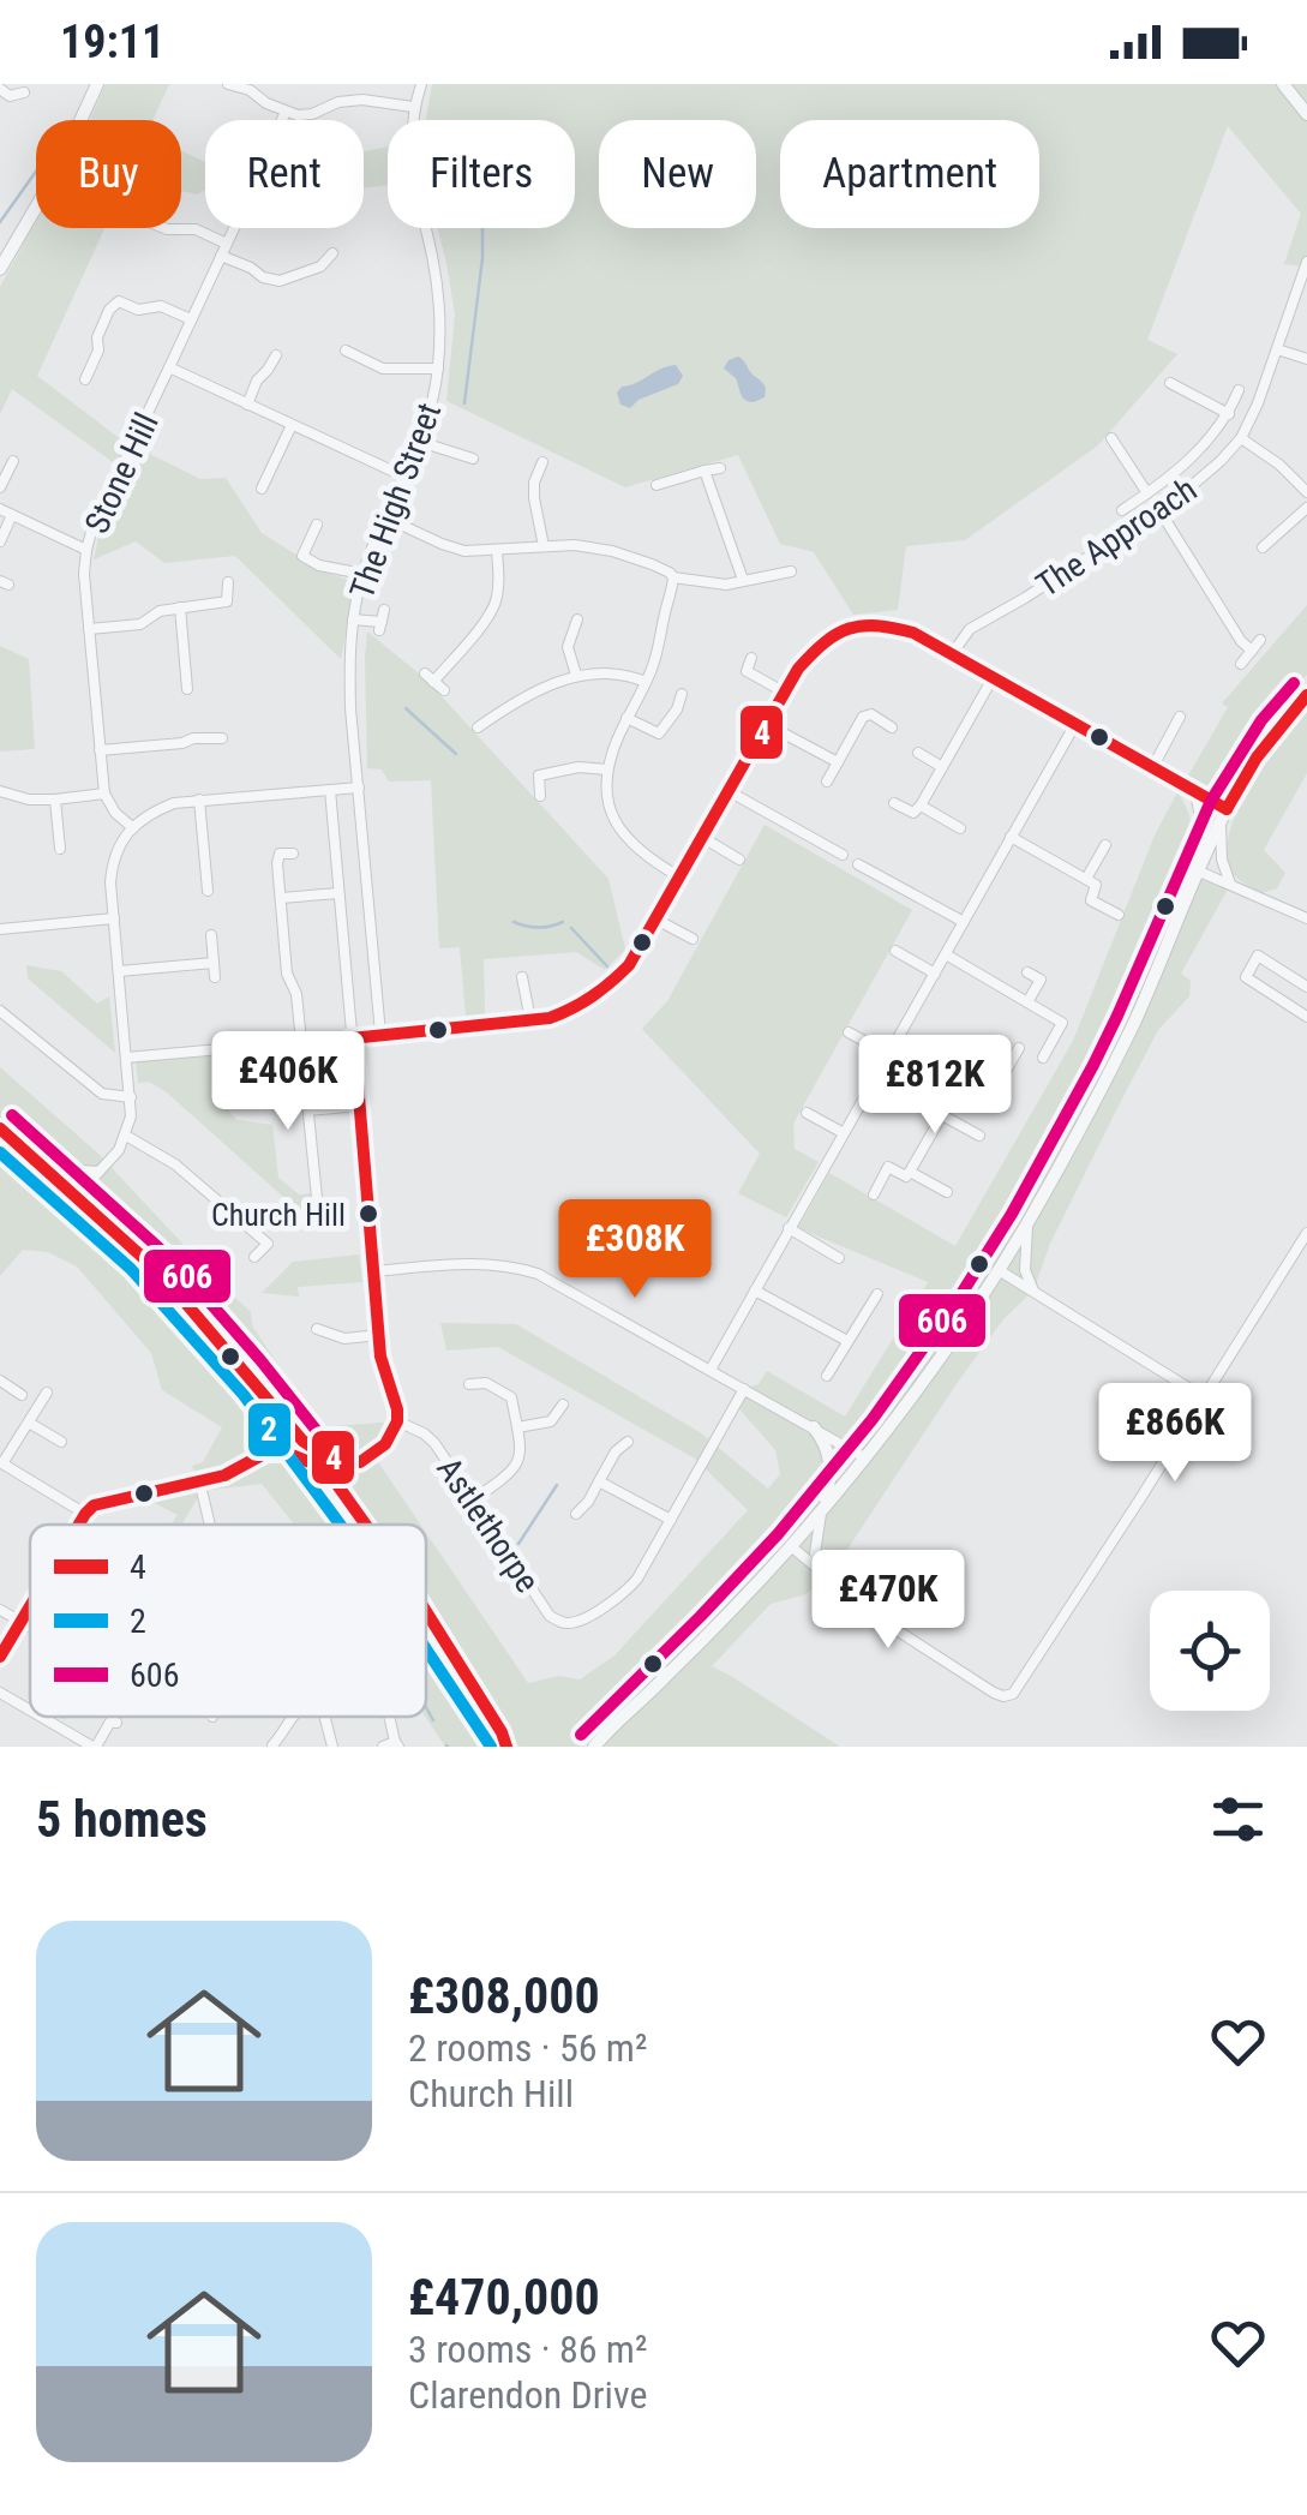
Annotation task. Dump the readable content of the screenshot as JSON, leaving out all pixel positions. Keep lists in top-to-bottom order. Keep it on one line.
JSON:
{"streets":{"street":["Stone Hill","The High Street","The Approach","Astlethorpe"]},"places":["Church Hill"],"lines":["transit line 4","transit line 606","transit line 2"],"legend":["4","2","606"],"page":{"status":"19:11","chip":["Buy","Rent","Filters","New","Apartment"],"price":["£406K","£812K","£308K","£866K","£470K"],"heading":"5 homes","list":[{"name":"£308,000","note":"2 rooms · 56 m² · Church Hill"},{"name":"£470,000","note":"3 rooms · 86 m² · Clarendon Drive"}]}}
